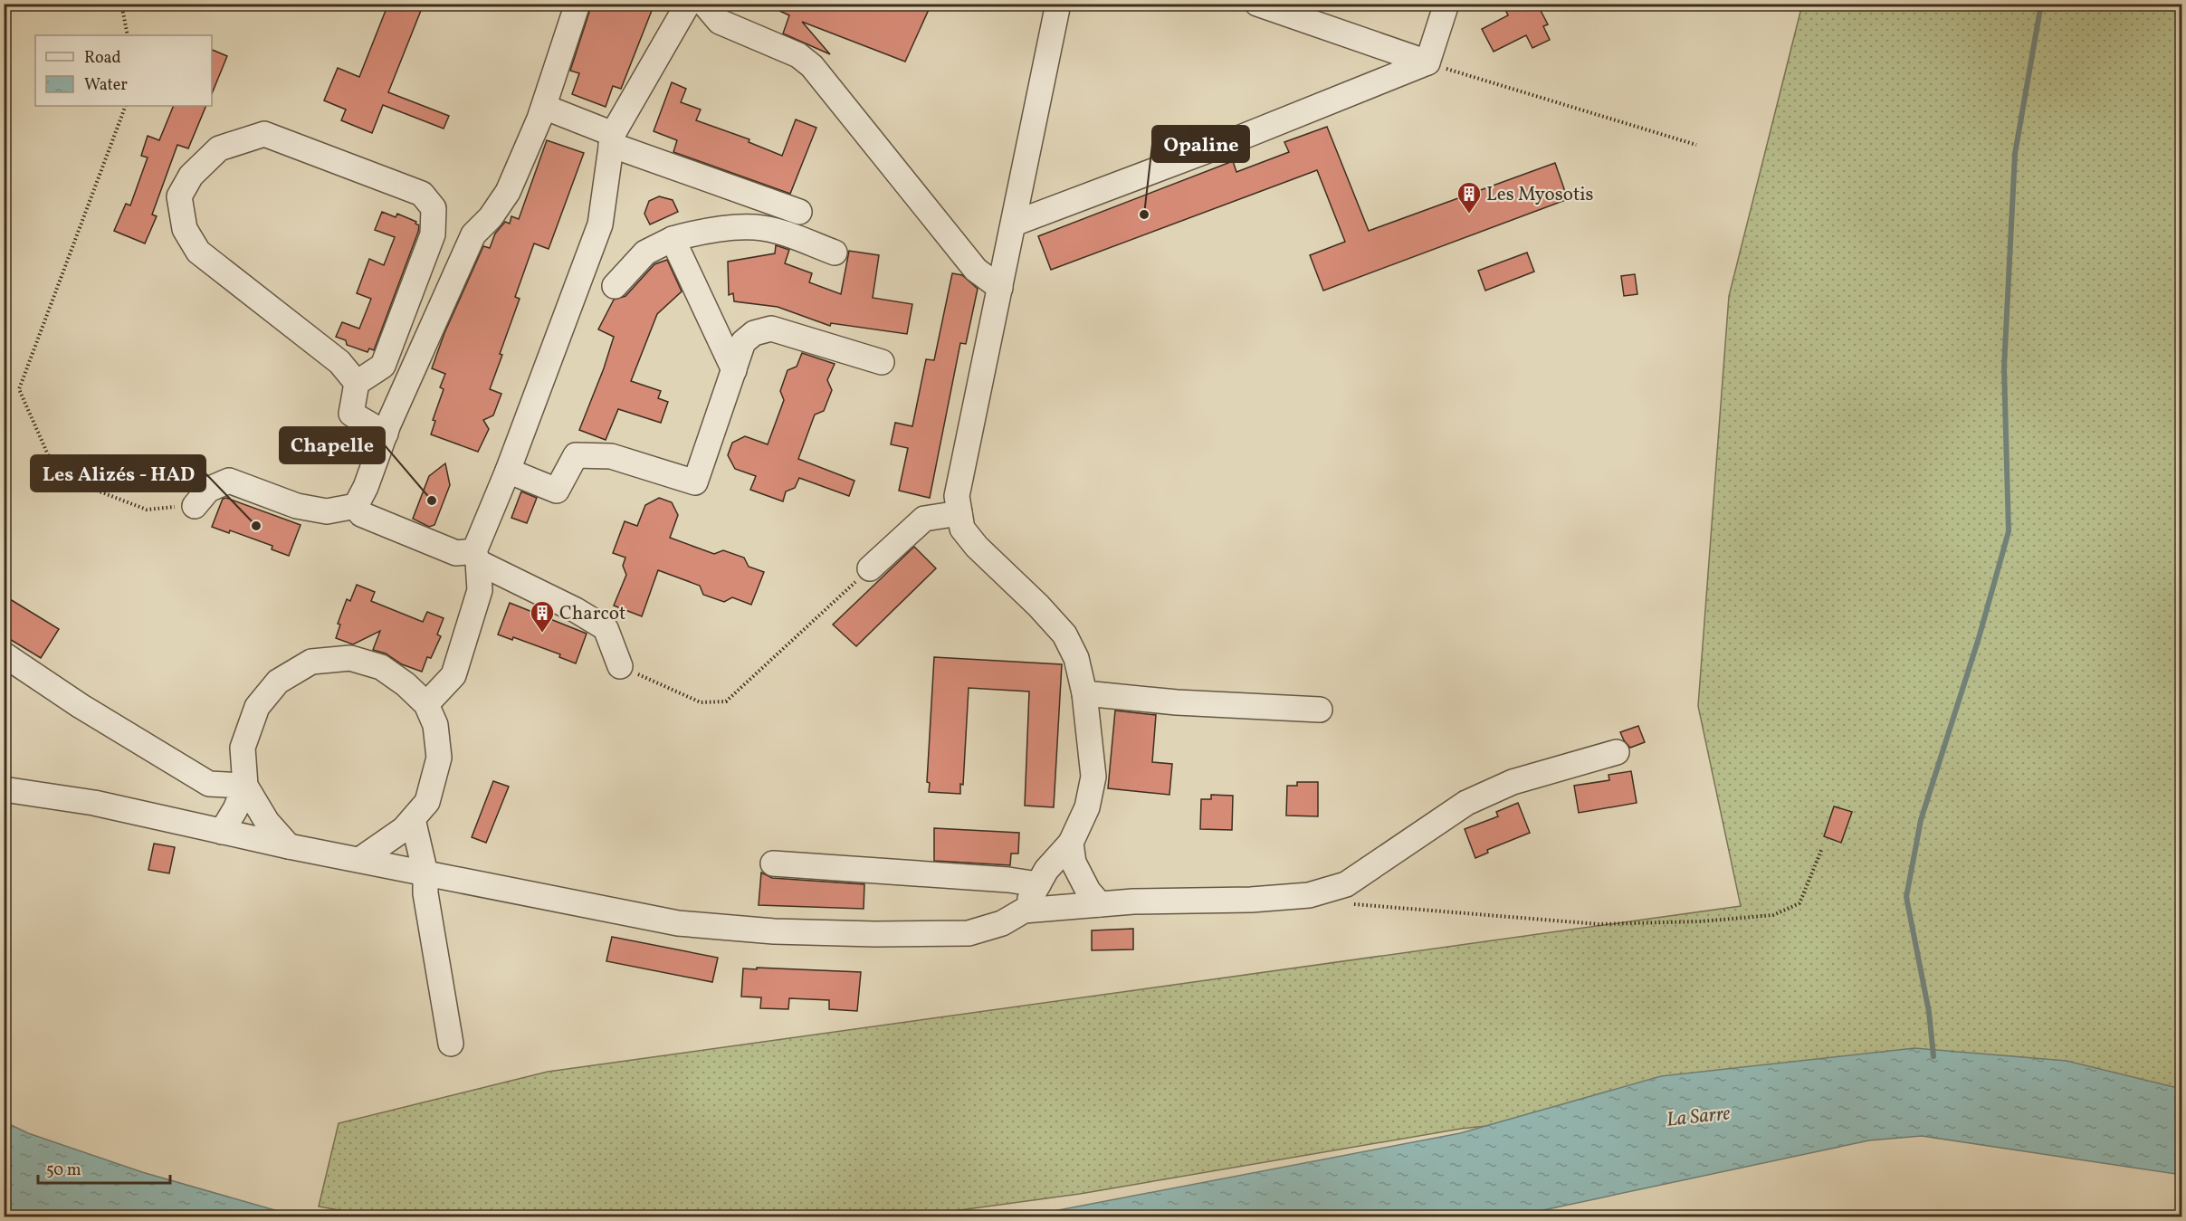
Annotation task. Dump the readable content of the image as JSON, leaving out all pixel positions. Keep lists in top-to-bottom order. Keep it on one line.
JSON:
{"water":["La Sarre"],"places":{"other":["Opaline","Chapelle","Les Alizés - HAD"],"building":["Les Myosotis","Charcot"]},"legend":["Road","Water"],"scale_bar":"50 m"}
